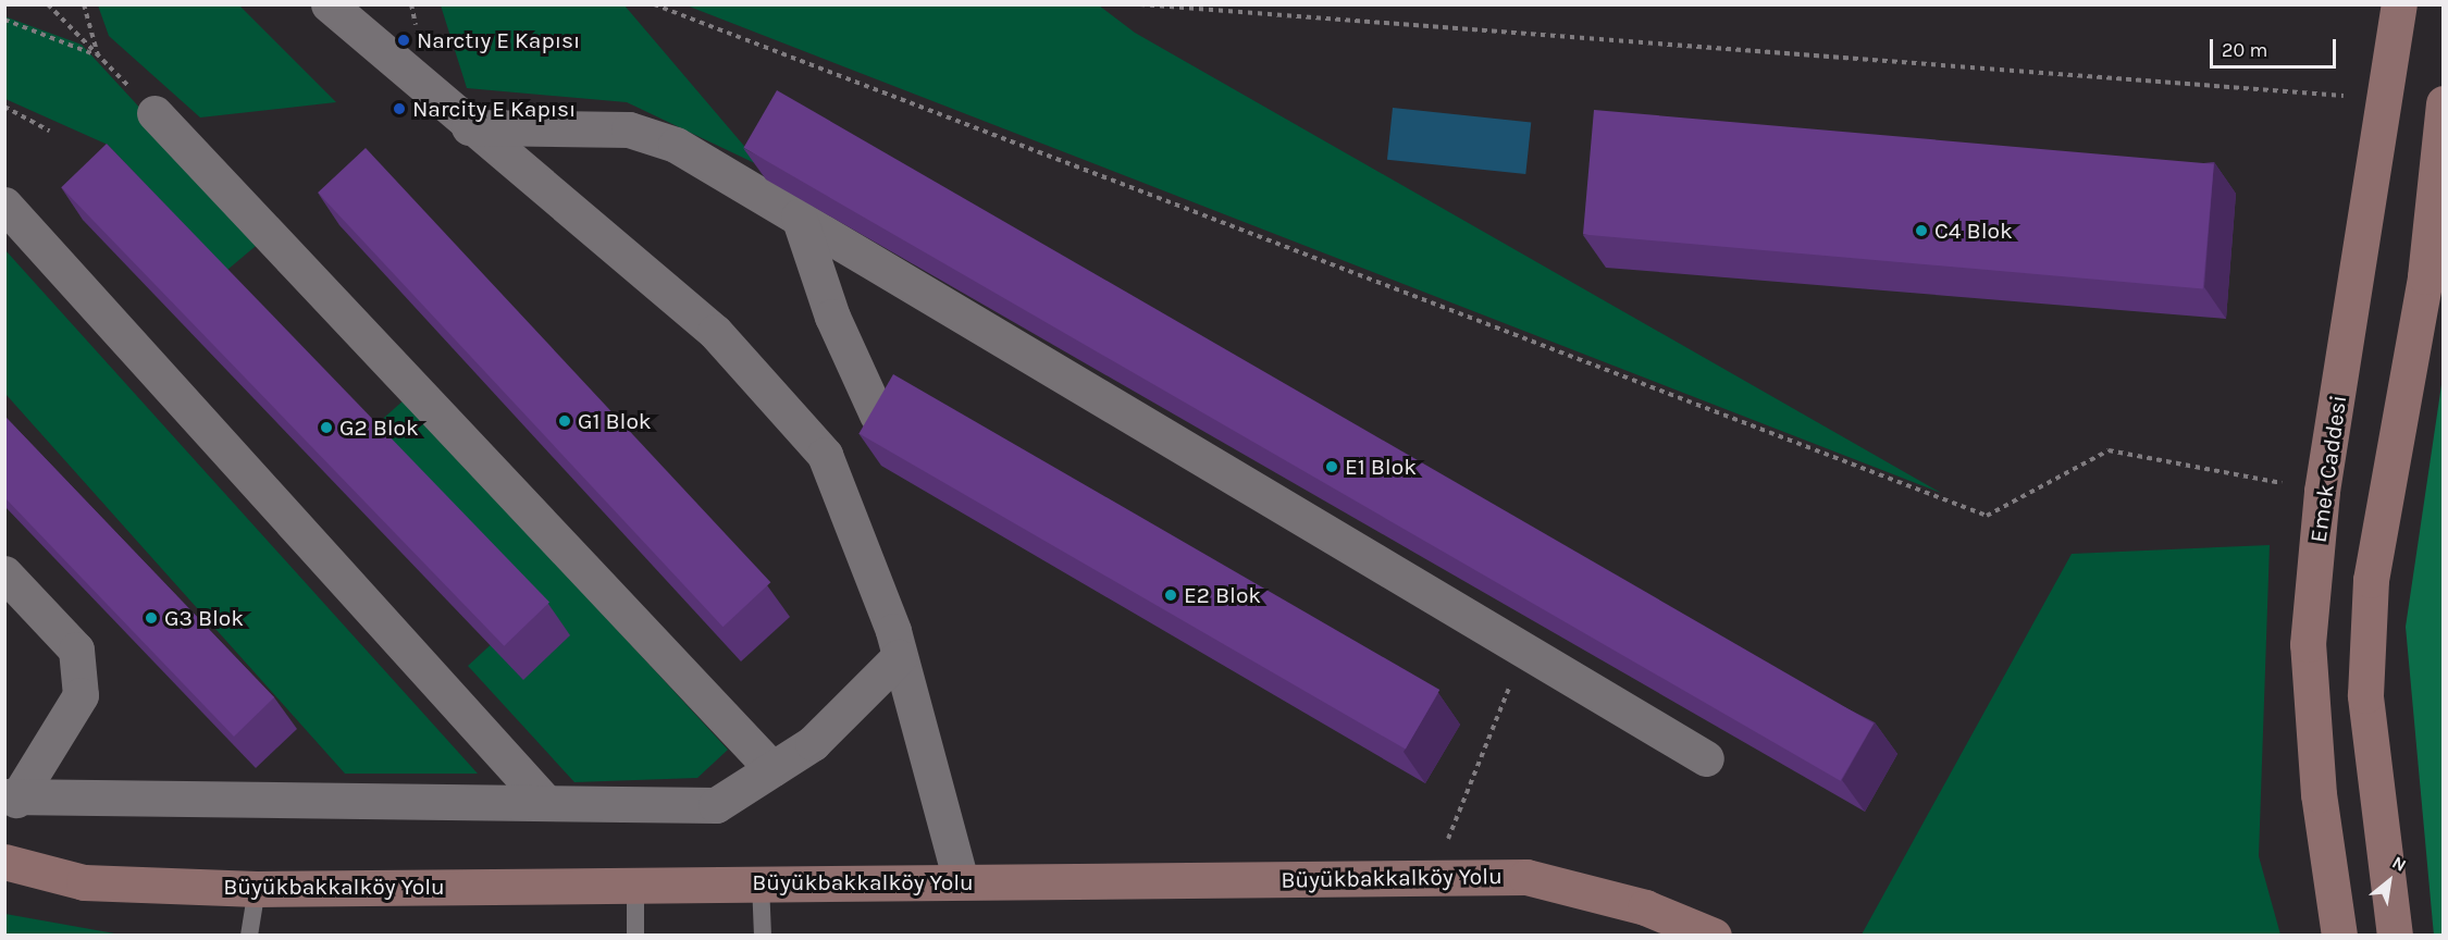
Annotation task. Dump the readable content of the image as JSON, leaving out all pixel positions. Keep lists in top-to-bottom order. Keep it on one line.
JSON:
{"streets":{"street":["Emek Caddesi","Büyükbakkalköy Yolu"]},"places":["Narctıy E Kapısı","Narcity E Kapısı","C4 Blok","G1 Blok","G2 Blok","E1 Blok","E2 Blok","G3 Blok"],"scale_bar":"20 m","north":"top right"}
